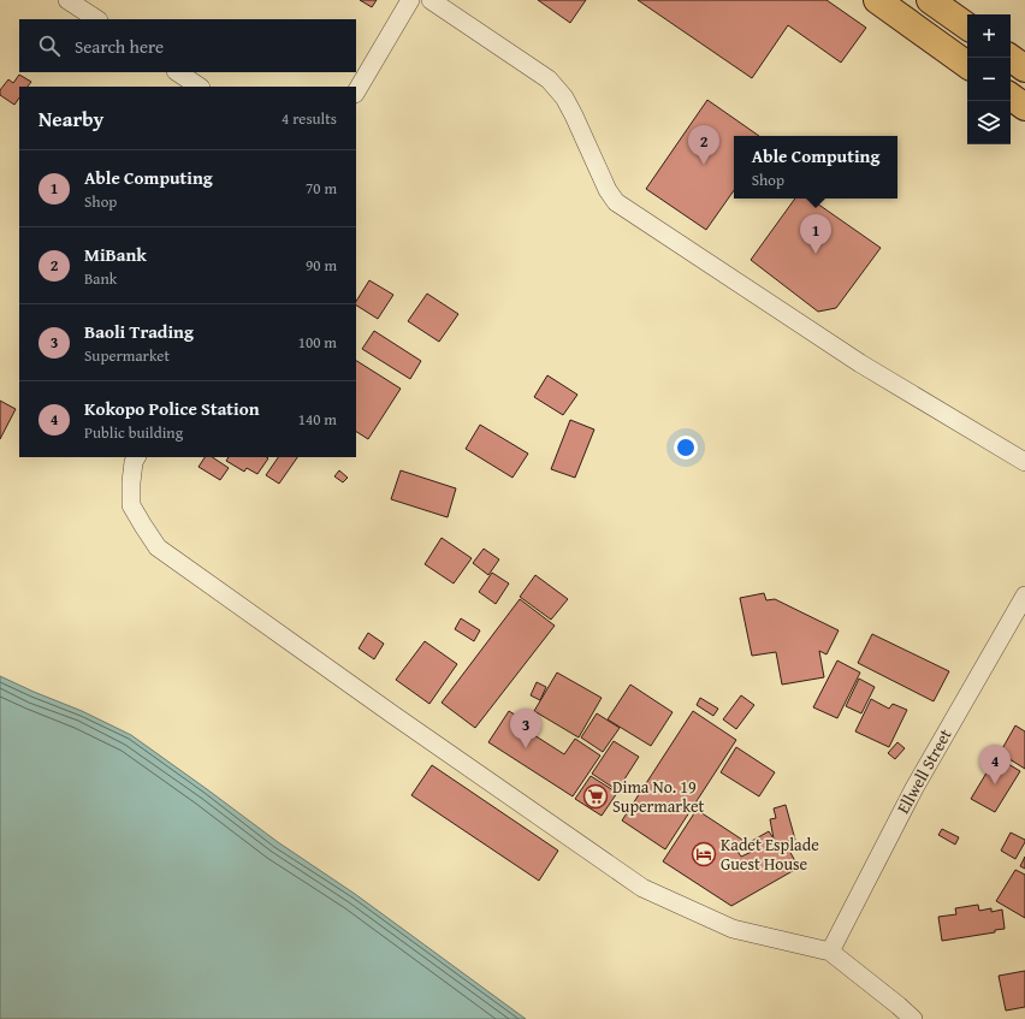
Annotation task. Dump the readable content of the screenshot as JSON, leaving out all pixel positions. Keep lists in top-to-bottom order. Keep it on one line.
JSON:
{"streets":{"street":["Ellwell Street"]},"places":{"supermarket":["Dima No. 19 Supermarket"],"hotel":["Kadet Esplade Guest House"]},"page":{"map_buttons":["+","−"],"search":"Search here","heading":["Nearby","4 results"],"pins":["2","1","3","4"],"popup":["Able Computing","Shop"],"list":[{"mark":"1","name":"Able Computing","note":"Shop","value":"70 m"},{"mark":"2","name":"MiBank","note":"Bank","value":"90 m"},{"mark":"3","name":"Baoli Trading","note":"Supermarket","value":"100 m"},{"mark":"4","name":"Kokopo Police Station","note":"Public building","value":"140 m"}]}}
